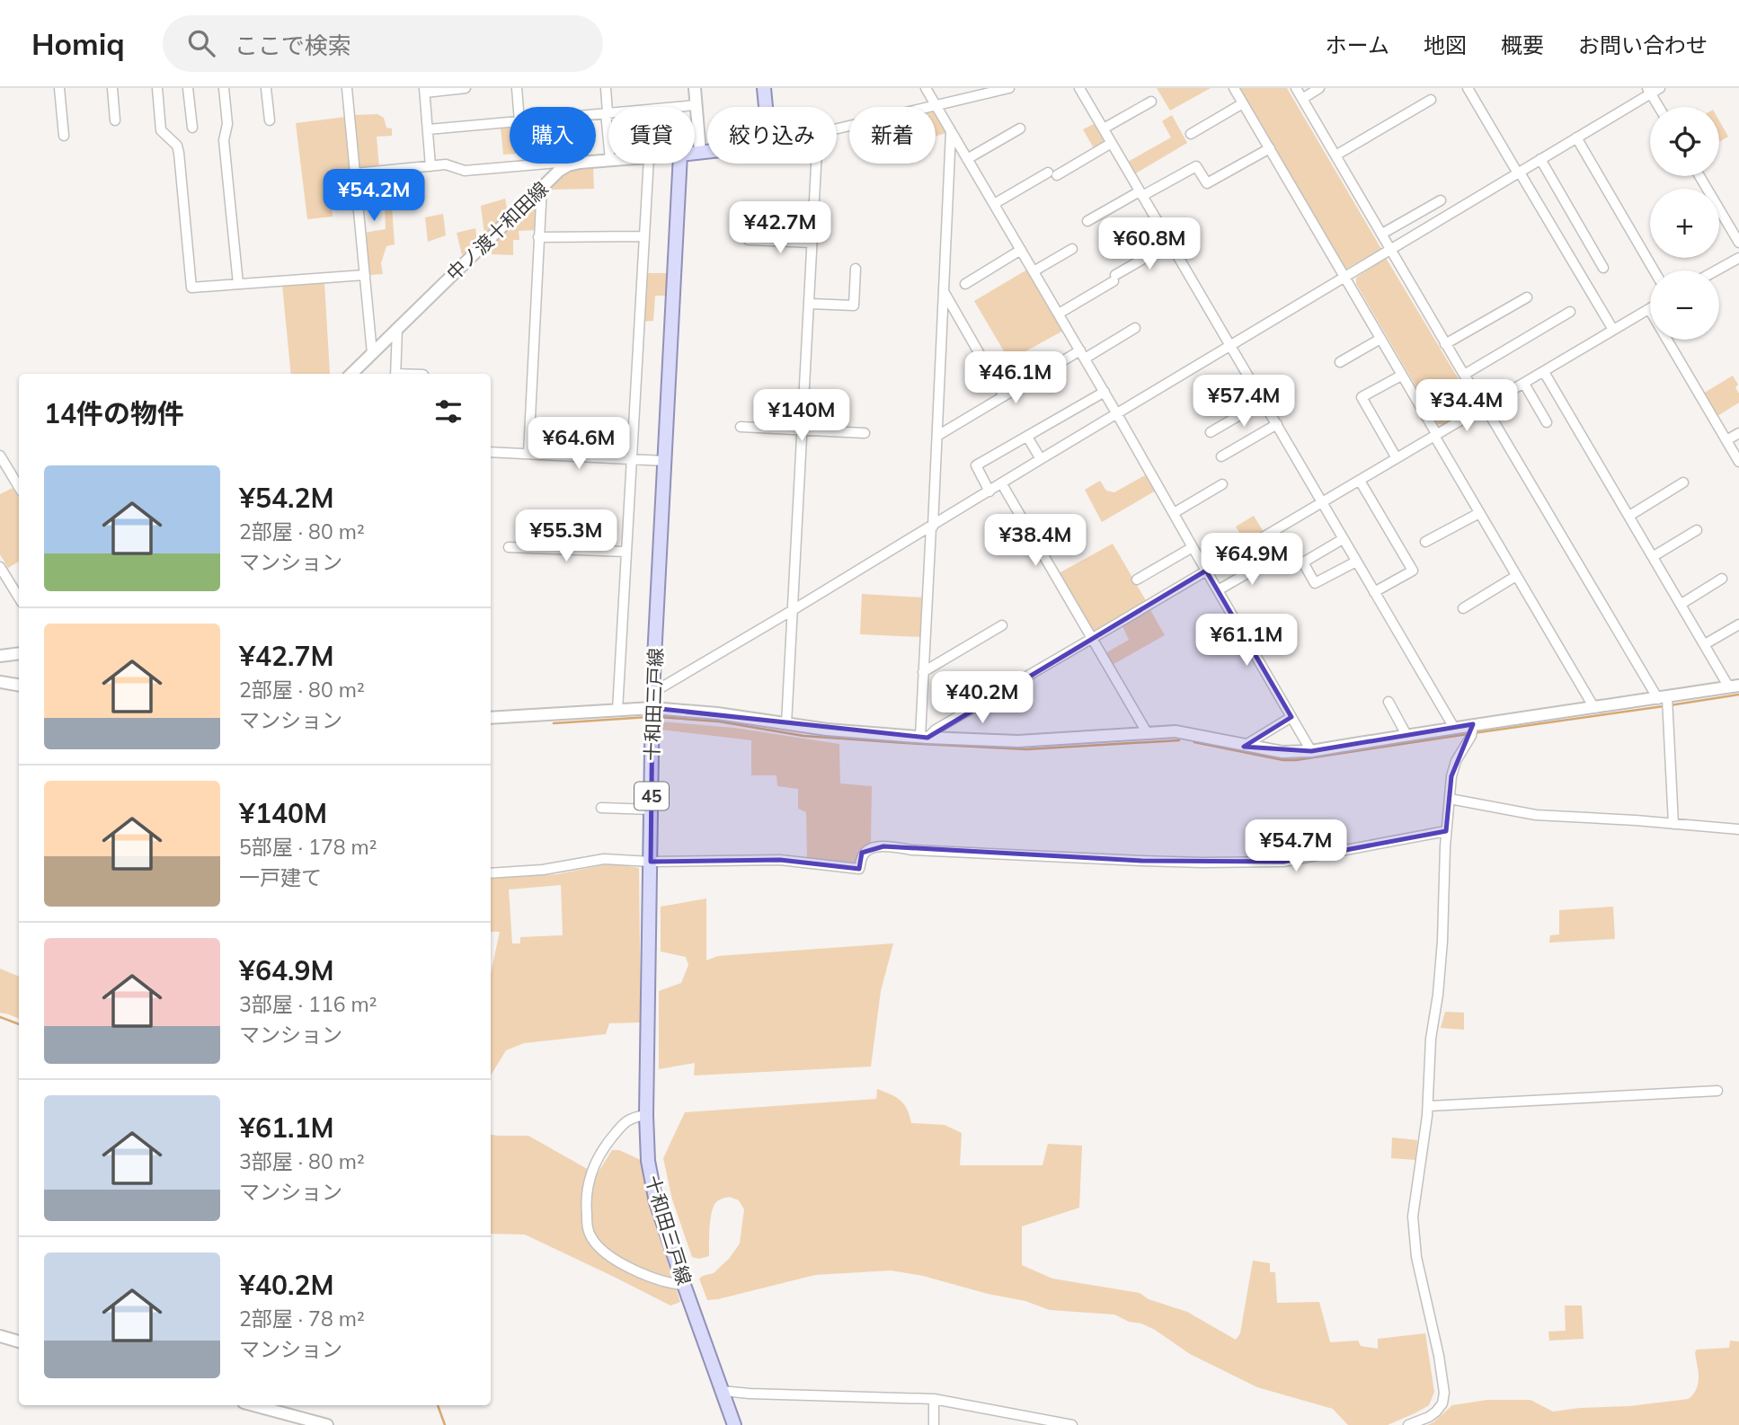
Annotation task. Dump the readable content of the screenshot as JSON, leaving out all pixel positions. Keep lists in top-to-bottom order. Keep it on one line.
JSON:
{"streets":{"main road":["十和田三戸線","45"],"street":["中ノ渡十和田線"]},"page":{"header":"Homiq","search":"ここで検索","nav":["ホーム","地図","概要","お問い合わせ"],"map_buttons":["+","−"],"chip":["購入","賃貸","絞り込み","新着"],"price":["¥54.2M","¥42.7M","¥60.8M","¥46.1M","¥57.4M","¥34.4M","¥140M","¥64.6M","¥55.3M","¥38.4M","¥64.9M","¥61.1M","¥40.2M","¥54.7M"],"heading":"14件の物件","list":[{"name":"¥54.2M","note":"2部屋 · 80 m² · マンション"},{"name":"¥42.7M","note":"2部屋 · 80 m² · マンション"},{"name":"¥140M","note":"5部屋 · 178 m² · 一戸建て"},{"name":"¥64.9M","note":"3部屋 · 116 m² · マンション"},{"name":"¥61.1M","note":"3部屋 · 80 m² · マンション"},{"name":"¥40.2M","note":"2部屋 · 78 m² · マンション"}]}}
